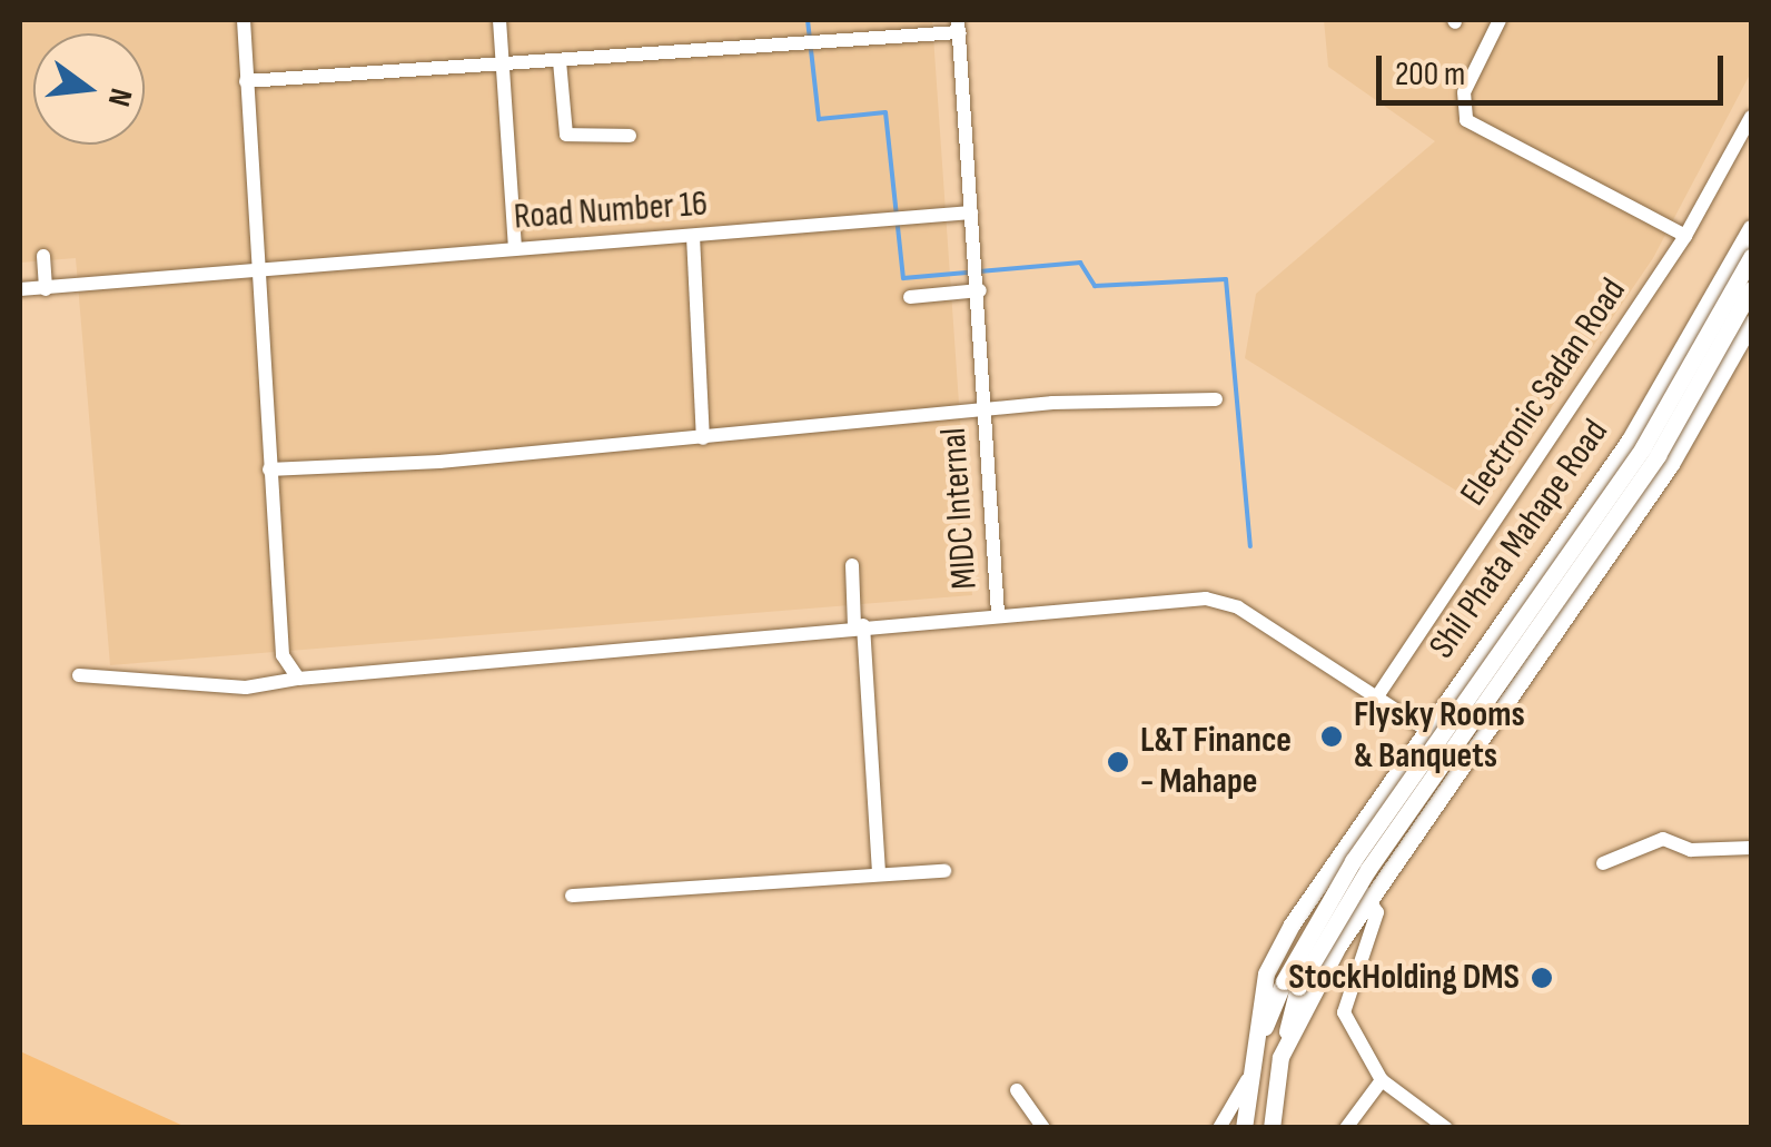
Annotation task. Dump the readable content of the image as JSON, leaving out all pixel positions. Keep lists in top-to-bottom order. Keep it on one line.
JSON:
{"streets":{"main road":["Shil Phata Mahape Road"],"street":["Road Number 16","Electronic Sadan Road","MIDC Internal"]},"crossings":[["Road Number 16","MIDC Internal"],["Electronic Sadan Road","MIDC Internal"],["MIDC Internal","Shil Phata Mahape Road"]],"places":["Flysky Rooms & Banquets","L&T Finance - Mahape","StockHolding DMS"],"scale_bar":"200 m","north":"right"}
